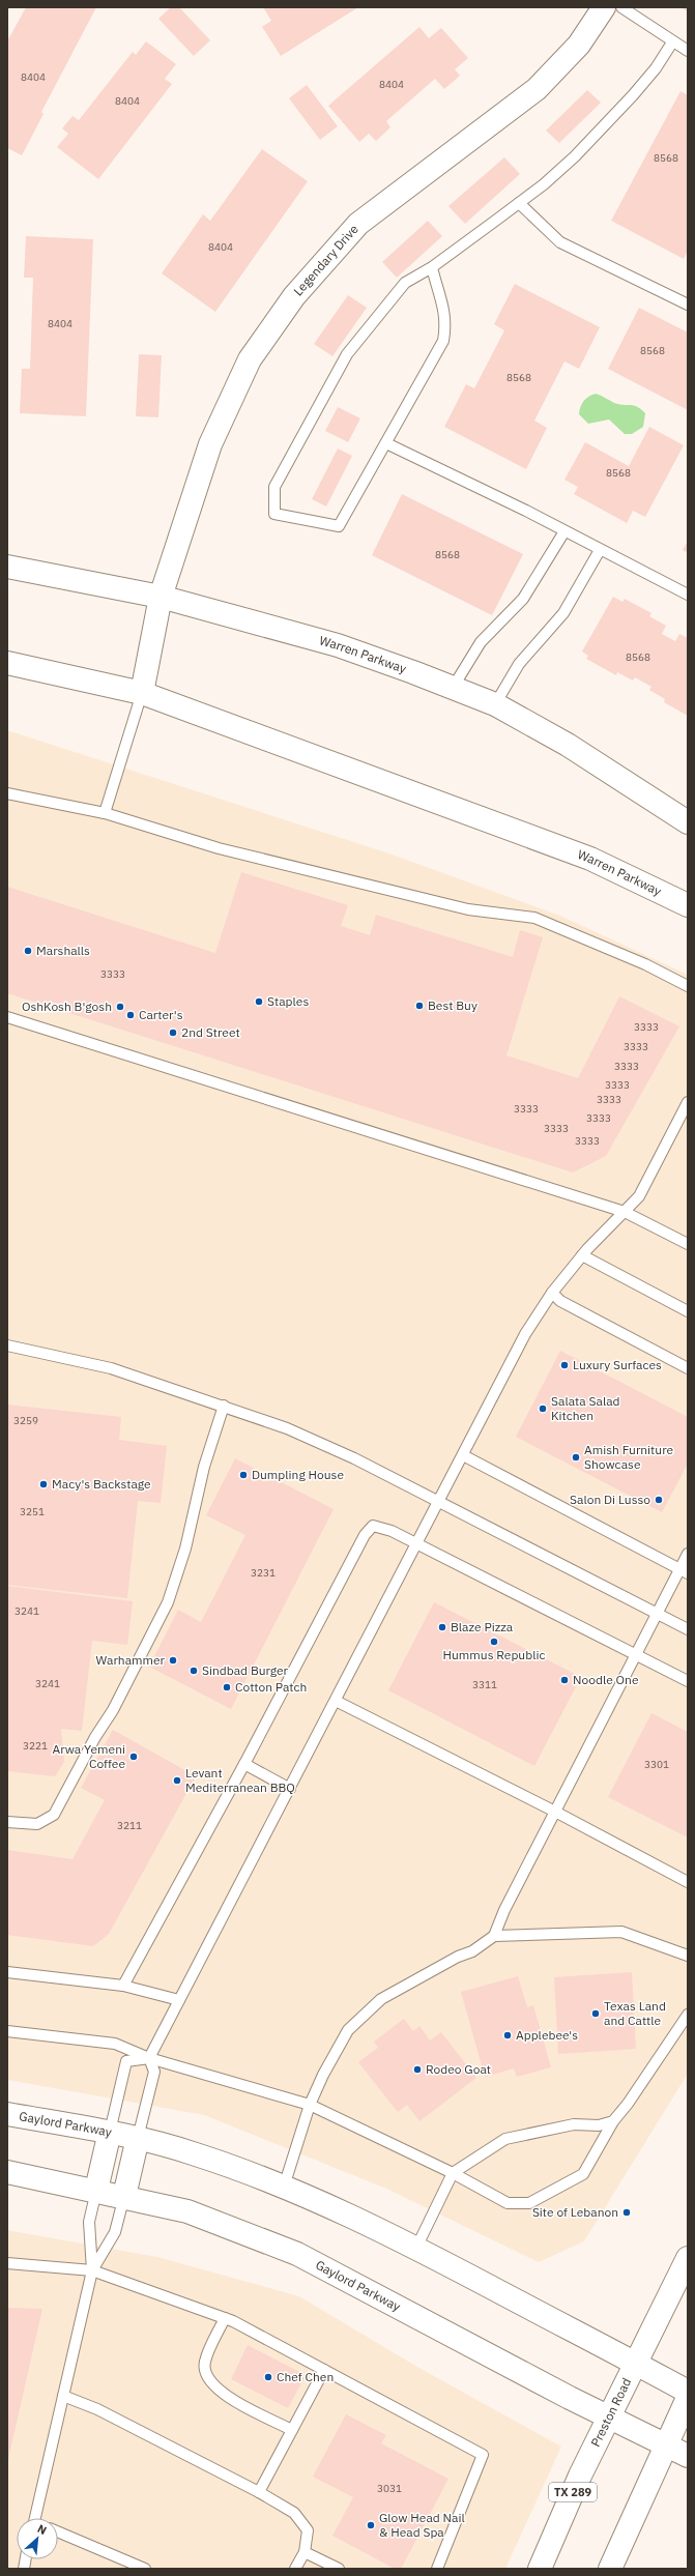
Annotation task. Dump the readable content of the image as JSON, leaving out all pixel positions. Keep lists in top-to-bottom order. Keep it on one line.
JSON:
{"streets":{"street":["Legendary Drive","Warren Parkway","Gaylord Parkway","Preston Road","TX 289"]},"crossings":[["Legendary Drive","Warren Parkway"],["Gaylord Parkway","Preston Road"]],"places":["Marshalls","Staples","Best Buy","OshKosh B'gosh","Carter's","2nd Street","Luxury Surfaces","Salata Salad Kitchen","Amish Furniture Showcase","Dumpling House","Macy's Backstage","Salon Di Lusso","Blaze Pizza","Hummus Republic","Warhammer","Sindbad Burger","Noodle One","Cotton Patch","Arwa Yemeni Coffee","Levant Mediterranean BBQ","Texas Land and Cattle","Applebee's","Rodeo Goat","Site of Lebanon","Chef Chen","Glow Head Nail & Head Spa"],"house_numbers":["8404","8404","8404","8568","8404","8404","8568","8568","8568","8568","8568","3333","3333","3333","3333","3333","3333","3333","3333","3333","3333","3259","3251","3231","3241","3241","3311","3221","3301","3211","3031"],"north":"top right"}
